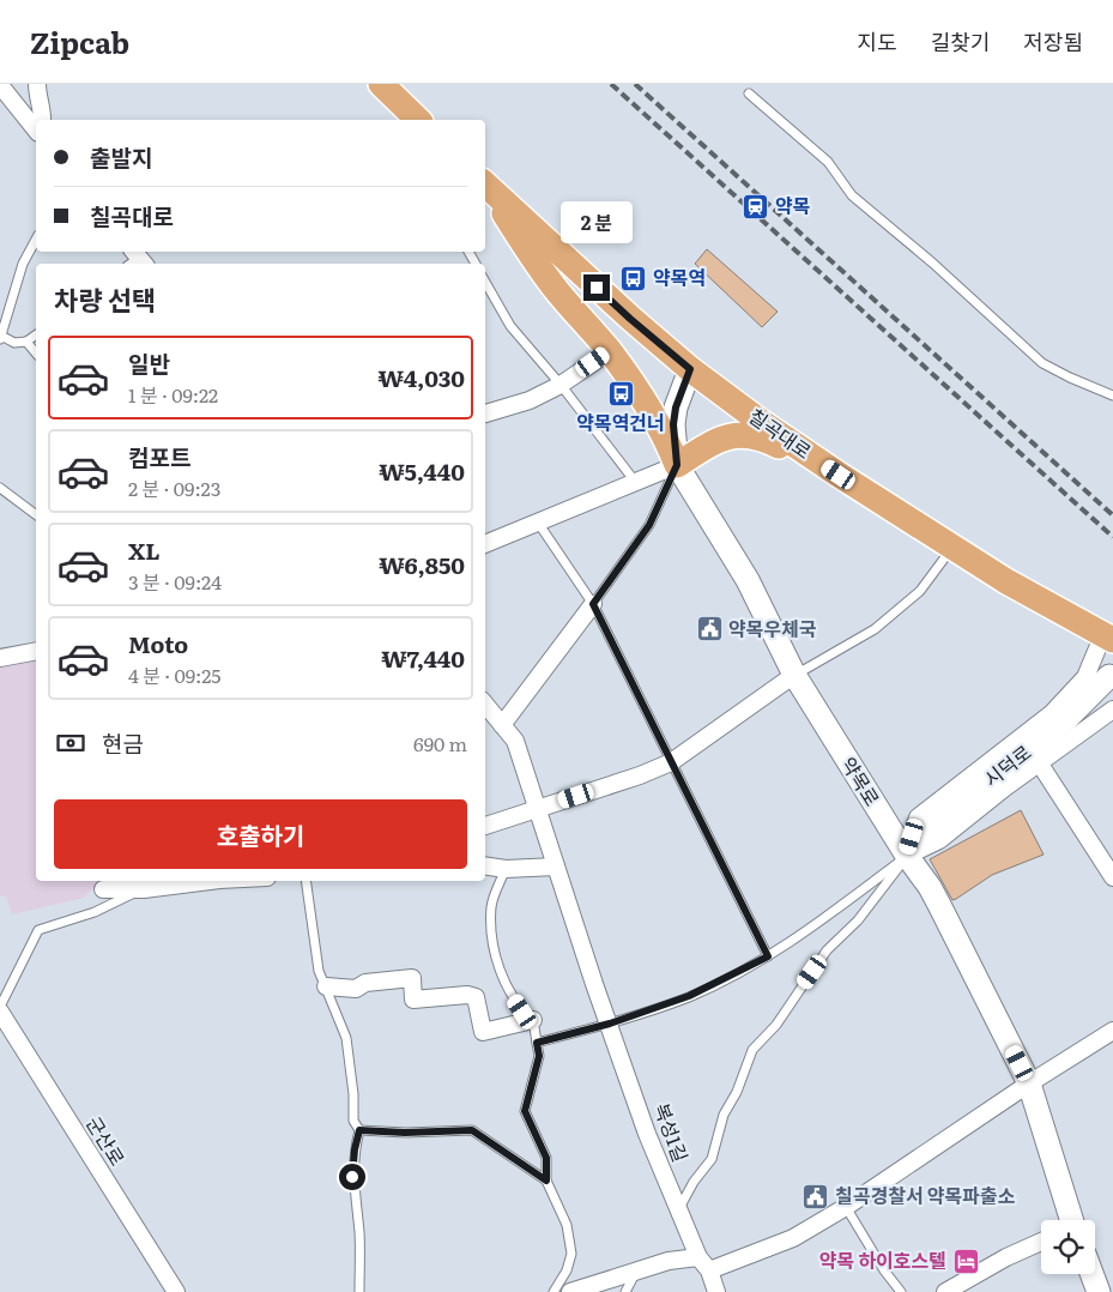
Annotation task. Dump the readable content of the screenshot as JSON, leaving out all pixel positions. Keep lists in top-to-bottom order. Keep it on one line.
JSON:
{"streets":{"main road":["칠곡대로"],"street":["시덕로","약목로","복성1길","군산로"]},"crossings":[["칠곡대로","약목로"],["시덕로","약목로"]],"places":{"station":["약목"],"bus stop":["약목역","약목역건너"],"public building":["약목우체국","칠곡경찰서 약목파출소"],"hotel":["약목 하이호스텔"]},"page":{"header":"Zipcab","nav":["지도","길찾기","저장됨"],"banner":["출발지","칠곡대로"],"bubble":"2 분","heading":"차량 선택","list":[{"name":"일반","note":"1 분 · 09:22","value":"₩4,030"},{"name":"컴포트","note":"2 분 · 09:23","value":"₩5,440"},{"name":"XL","note":"3 분 · 09:24","value":"₩6,850"},{"name":"Moto","note":"4 분 · 09:25","value":"₩7,440"}],"pay":["현금","690 m"],"buttons":"호출하기"}}
